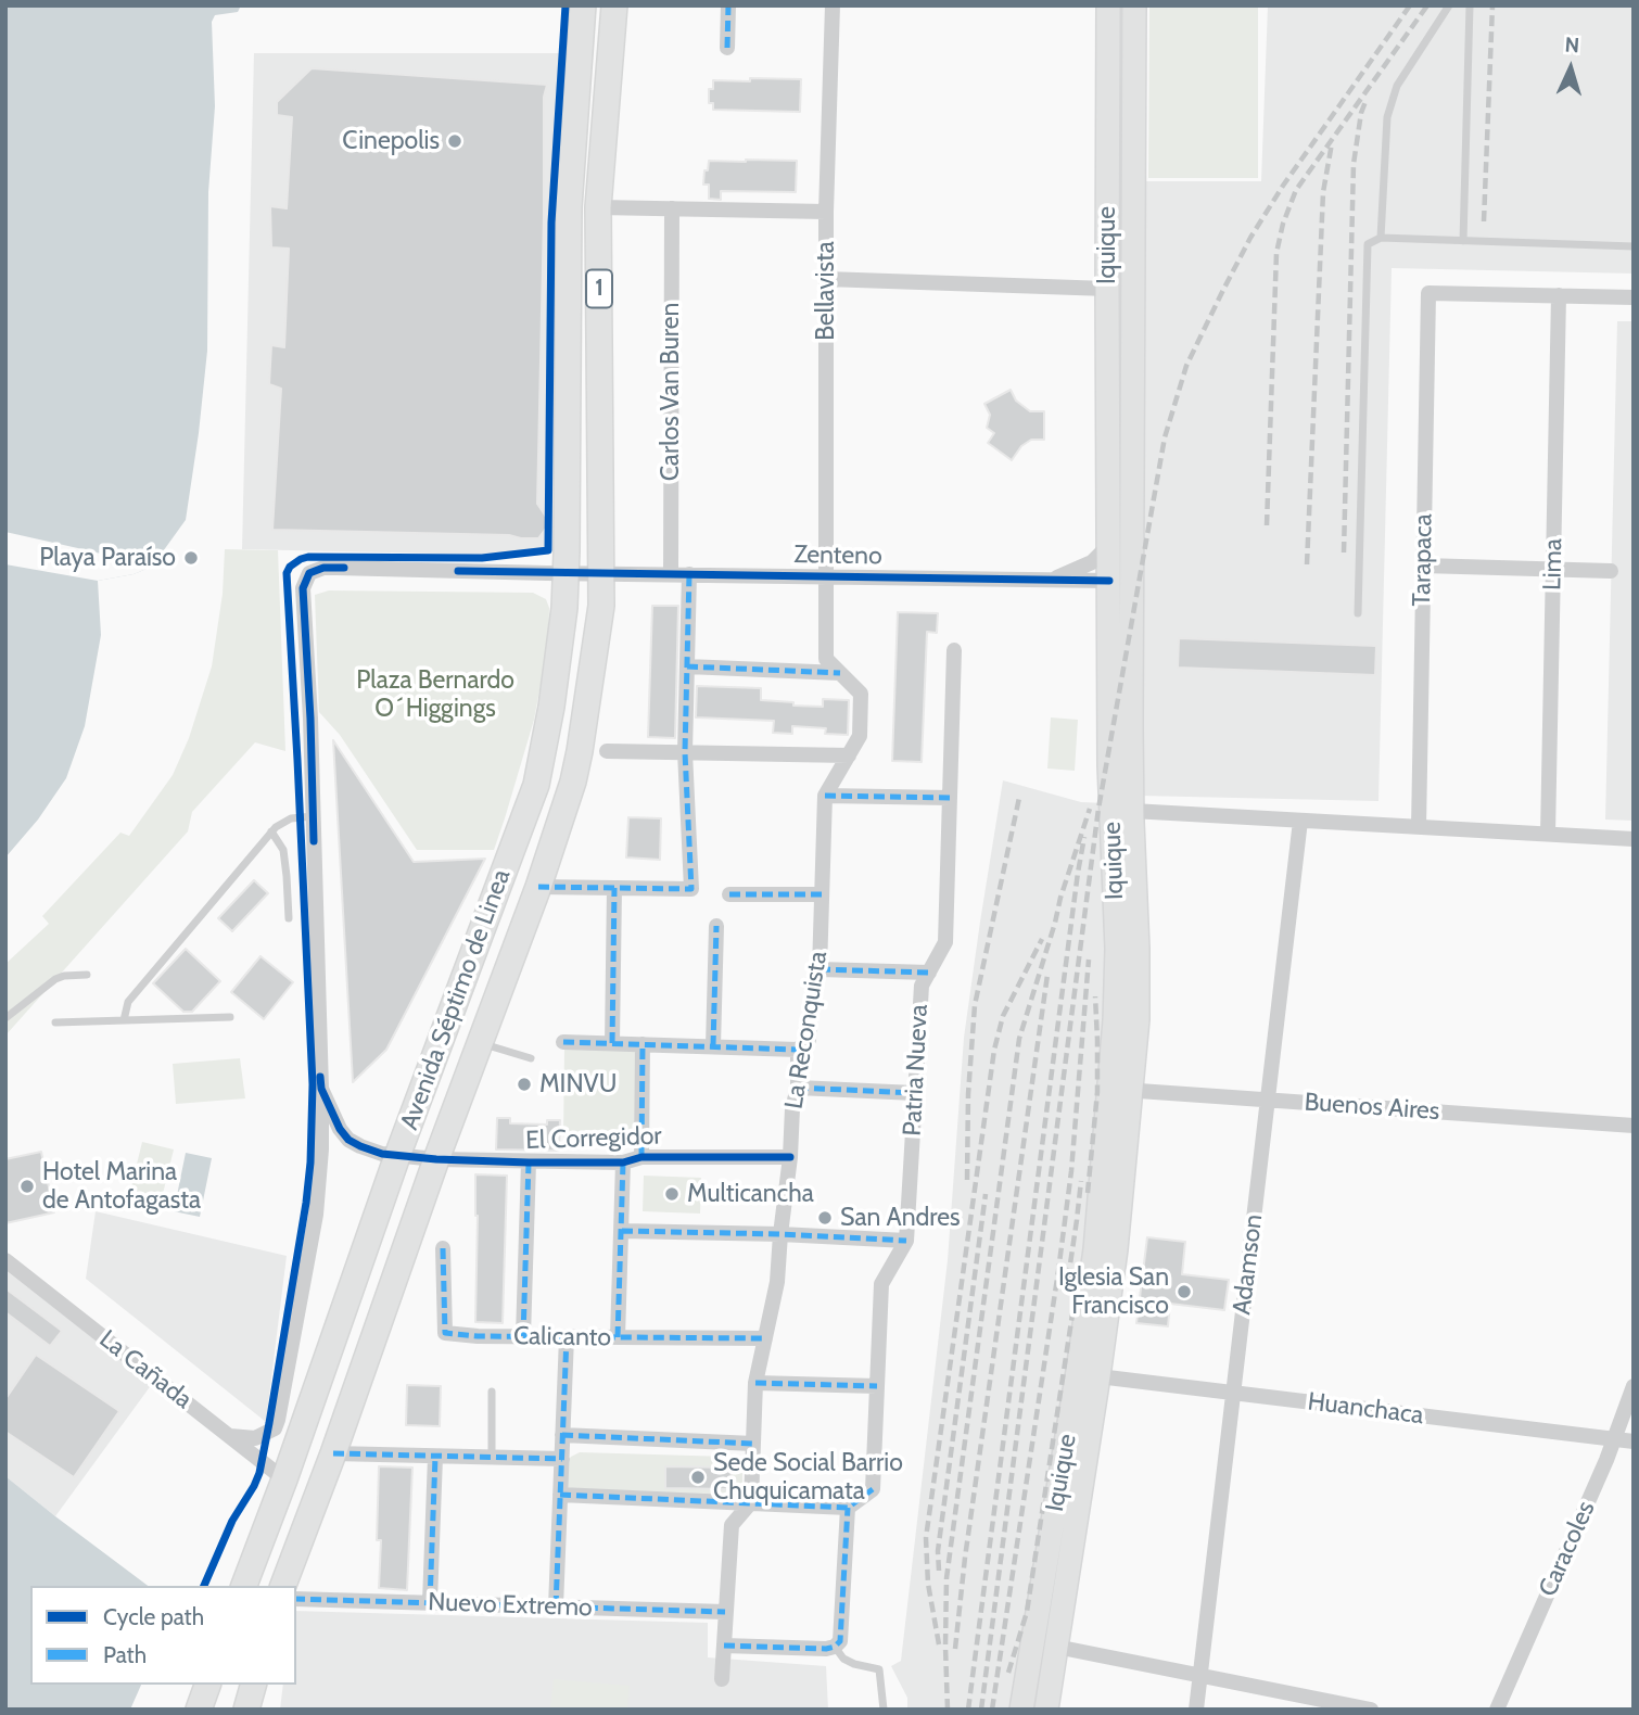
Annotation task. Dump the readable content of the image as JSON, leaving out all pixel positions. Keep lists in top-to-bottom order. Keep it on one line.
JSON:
{"streets":{"highway":["1","Avenida Séptimo de Linea"],"main road":["Iquique"],"street":["Bellavista","Carlos Van Buren","Zenteno","Tarapaca","Lima","La Reconquista","Patria Nueva","Buenos Aires","El Corregidor","Adamson","Calicanto","La Cañada","Huanchaca","Caracoles","Nuevo Extremo"]},"crossings":[["Iquique","Zenteno"],["Iquique","Buenos Aires"],["Iquique","Huanchaca"],["1","Zenteno"],["1","Avenida Séptimo de Linea"],["Bellavista","Zenteno"],["Bellavista","La Reconquista"],["Carlos Van Buren","Zenteno"],["Zenteno","Avenida Séptimo de Linea"],["Zenteno","La Reconquista"],["Tarapaca","Lima"],["Avenida Séptimo de Linea","El Corregidor"],["Avenida Séptimo de Linea","La Cañada"],["La Reconquista","El Corregidor"],["La Reconquista","Calicanto"],["Buenos Aires","Adamson"],["Adamson","Huanchaca"],["Huanchaca","Caracoles"]],"parks":["Plaza Bernardo O´Higgings"],"places":["Cinepolis","Playa Paraíso","MINVU","Hotel Marina de Antofagasta","Multicancha","San Andres","Iglesia San Francisco","Sede Social Barrio Chuquicamata"],"legend":["Cycle path","Path"],"north":"top"}
